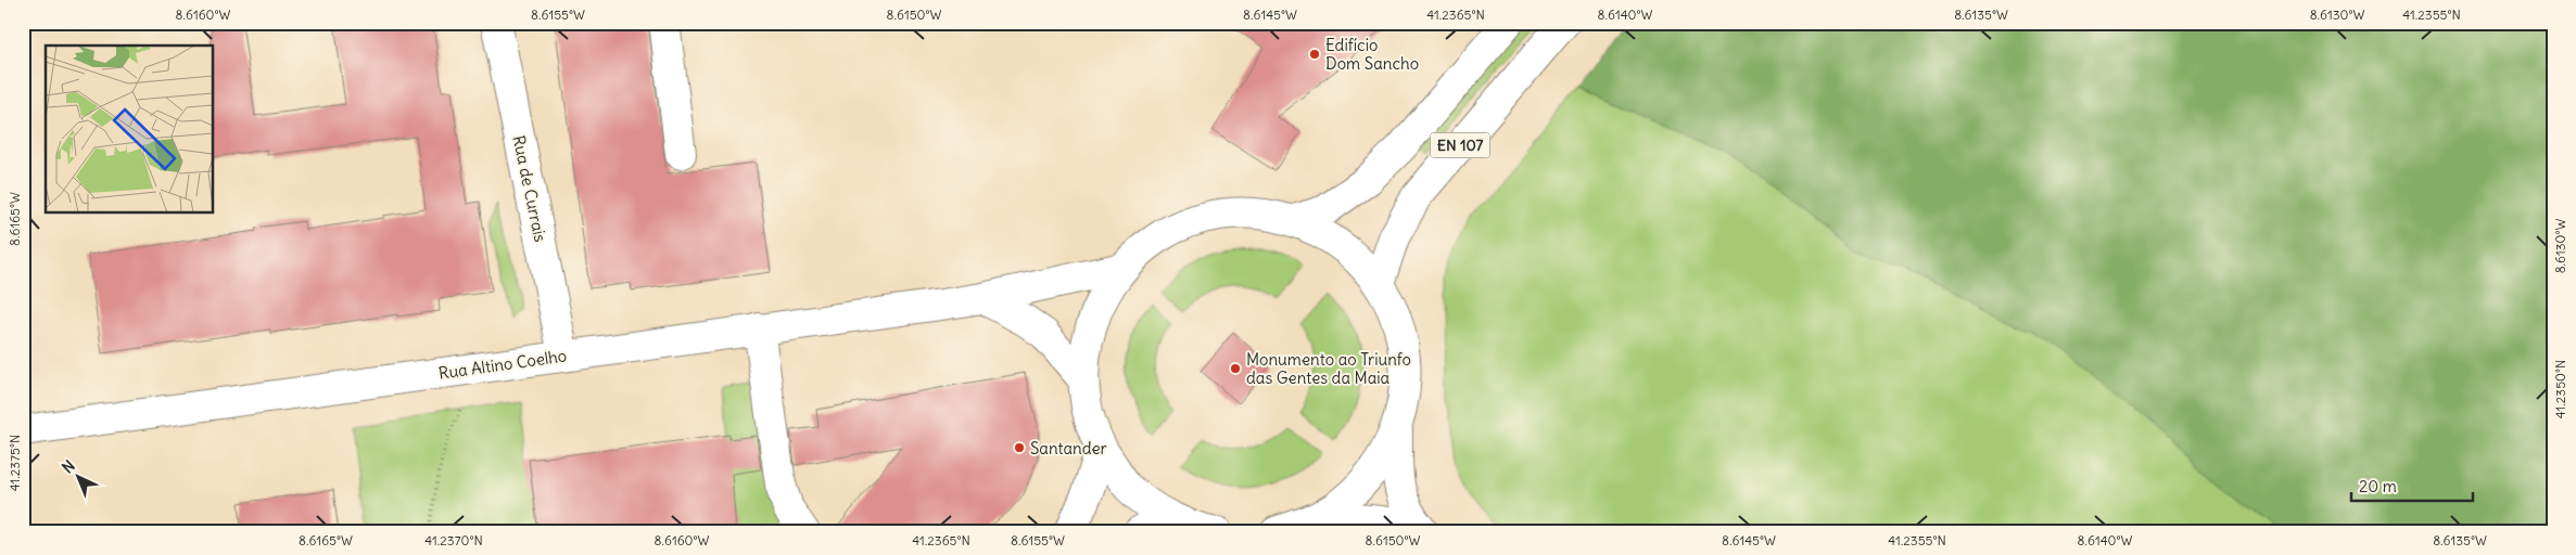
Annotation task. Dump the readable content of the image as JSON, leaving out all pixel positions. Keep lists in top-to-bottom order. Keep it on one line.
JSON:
{"streets":{"main road":["EN 107","Rua de Currais","Rua Altino Coelho"]},"crossings":[["Rua de Currais","Rua Altino Coelho"]],"places":["Edifício Dom Sancho","Monumento ao Triunfo das Gentes da Maia","Santander"],"scale_bar":"20 m","north":"top left","coordinates":["8.6160°W","8.6155°W","8.6150°W","8.6145°W","41.2365°N","8.6140°W","8.6135°W","8.6130°W","41.2355°N","8.6165°W","41.2350°N","41.2375°N","41.2370°N"]}
